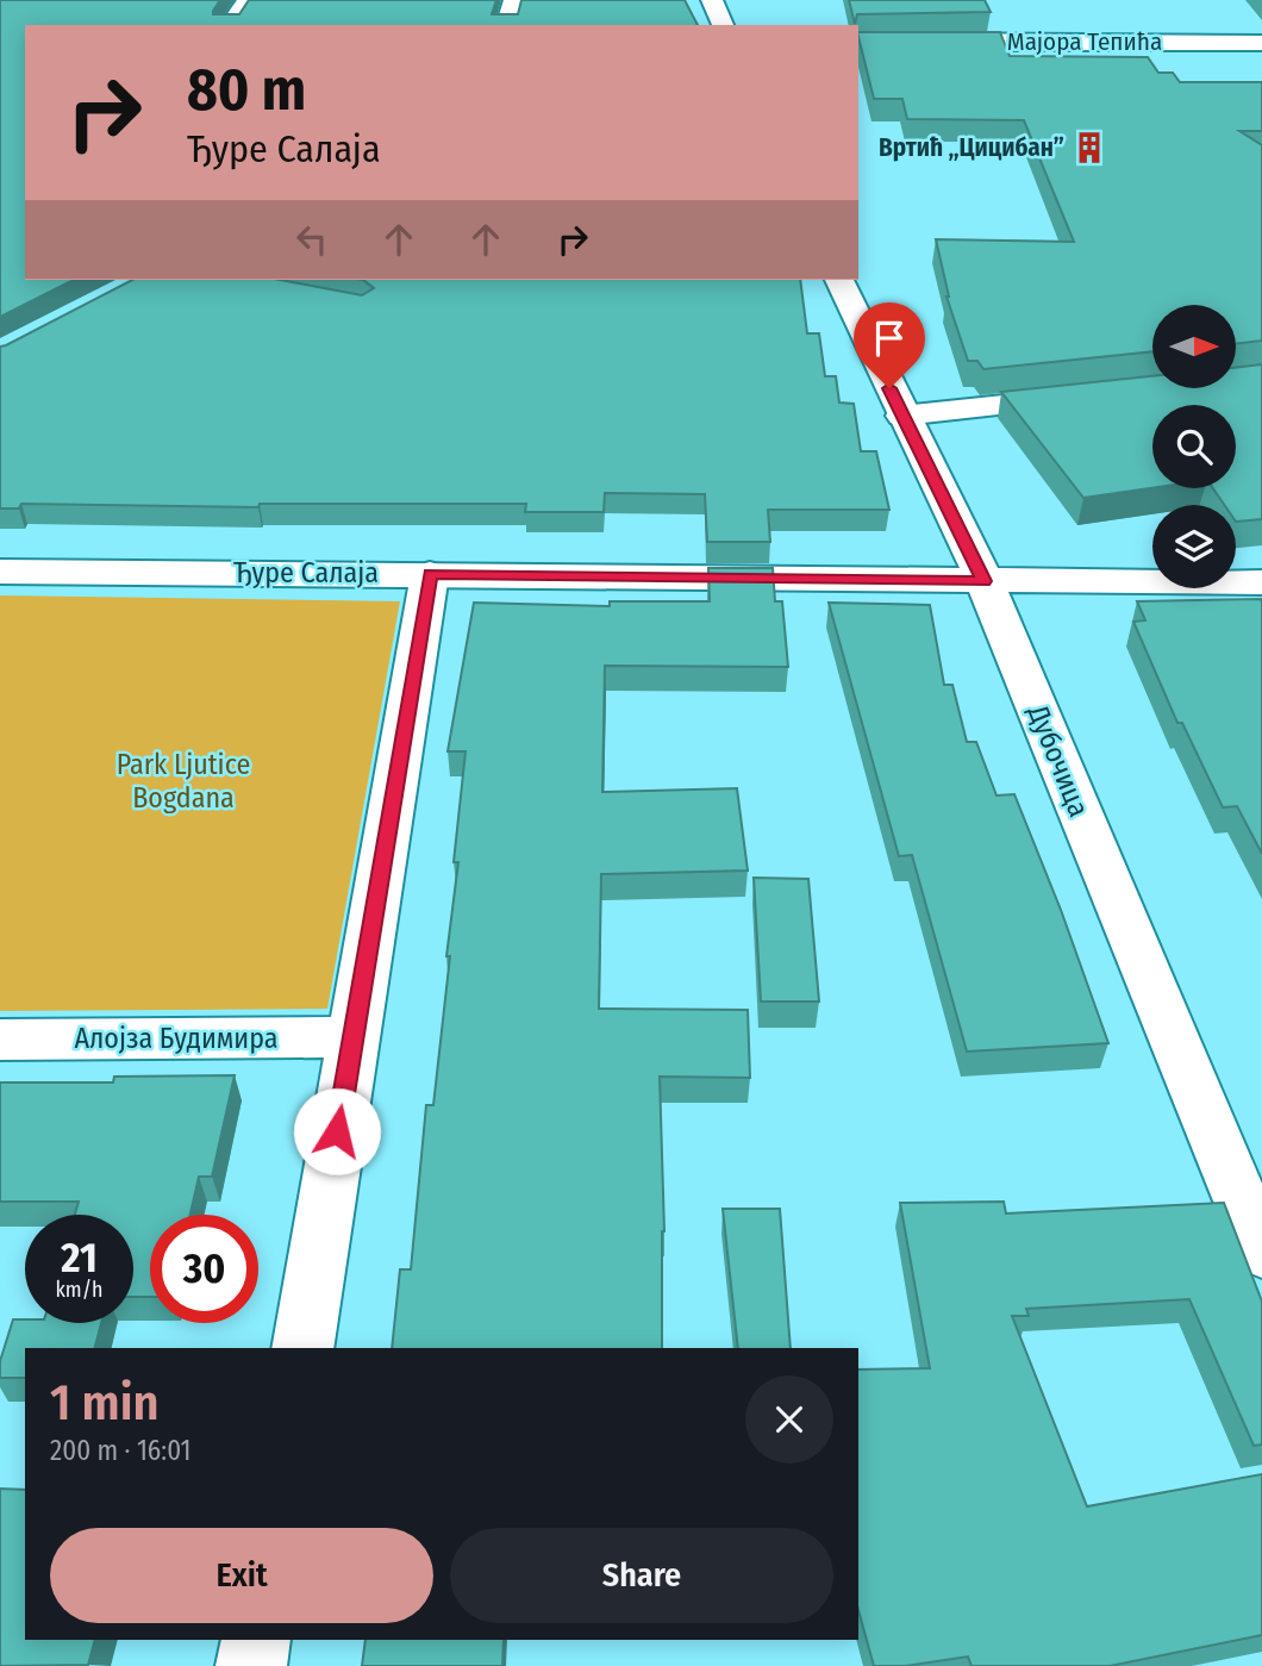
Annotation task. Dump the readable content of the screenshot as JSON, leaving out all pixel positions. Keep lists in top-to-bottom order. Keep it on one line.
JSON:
{"streets":{"street":["Мајора Тепића","Ђуре Салаја","Дубочица","Алојза Будимира"]},"crossings":[["Ђуре Салаја","Дубочица"]],"parks":["Park Ljutice Bogdana"],"places":{"building":["Вртић „Цицибан”"]},"north":"right","page":{"turn":["80 m","Ђуре Салаја"],"speed":"21 km/h","limit":"30","heading":["1 min","200 m · 16:01"],"buttons":["Exit","Share"]}}
